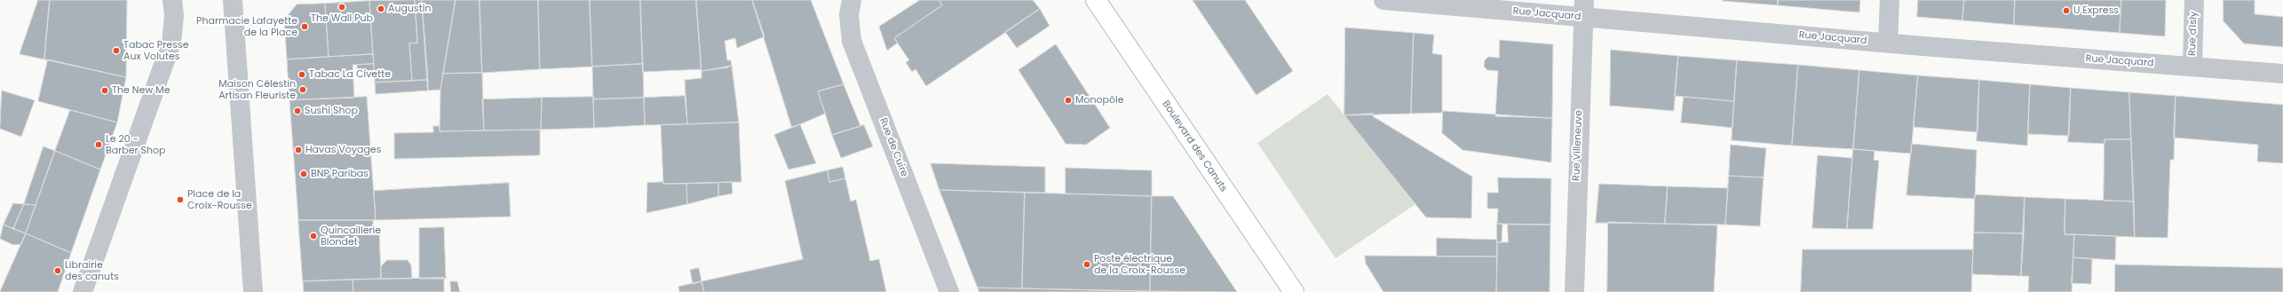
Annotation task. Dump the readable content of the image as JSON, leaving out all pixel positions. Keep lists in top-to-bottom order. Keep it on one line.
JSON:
{"streets":{"main road":["Boulevard des Canuts"],"street":["Rue Jacquard","Rue d'Isly","Rue Villeneuve","Rue de Cuire"]},"crossings":[["Rue Jacquard","Rue d'Isly"],["Rue Jacquard","Rue Villeneuve"]],"places":["The Wall Pub","Augustin","U Express","Pharmacie Lafayette de la Place","Tabac Presse Aux Volutes","Tabac La Civette","Maison Célestin Artisan Fleuriste","The New Me","Monopôle","Sushi Shop","Le 20 - Barber Shop","Havas Voyages","BNP Paribas","Place de la Croix-Rousse","Quincaillerie Blondet","Poste électrique de la Croix-Rousse","Librairie des canuts"]}
